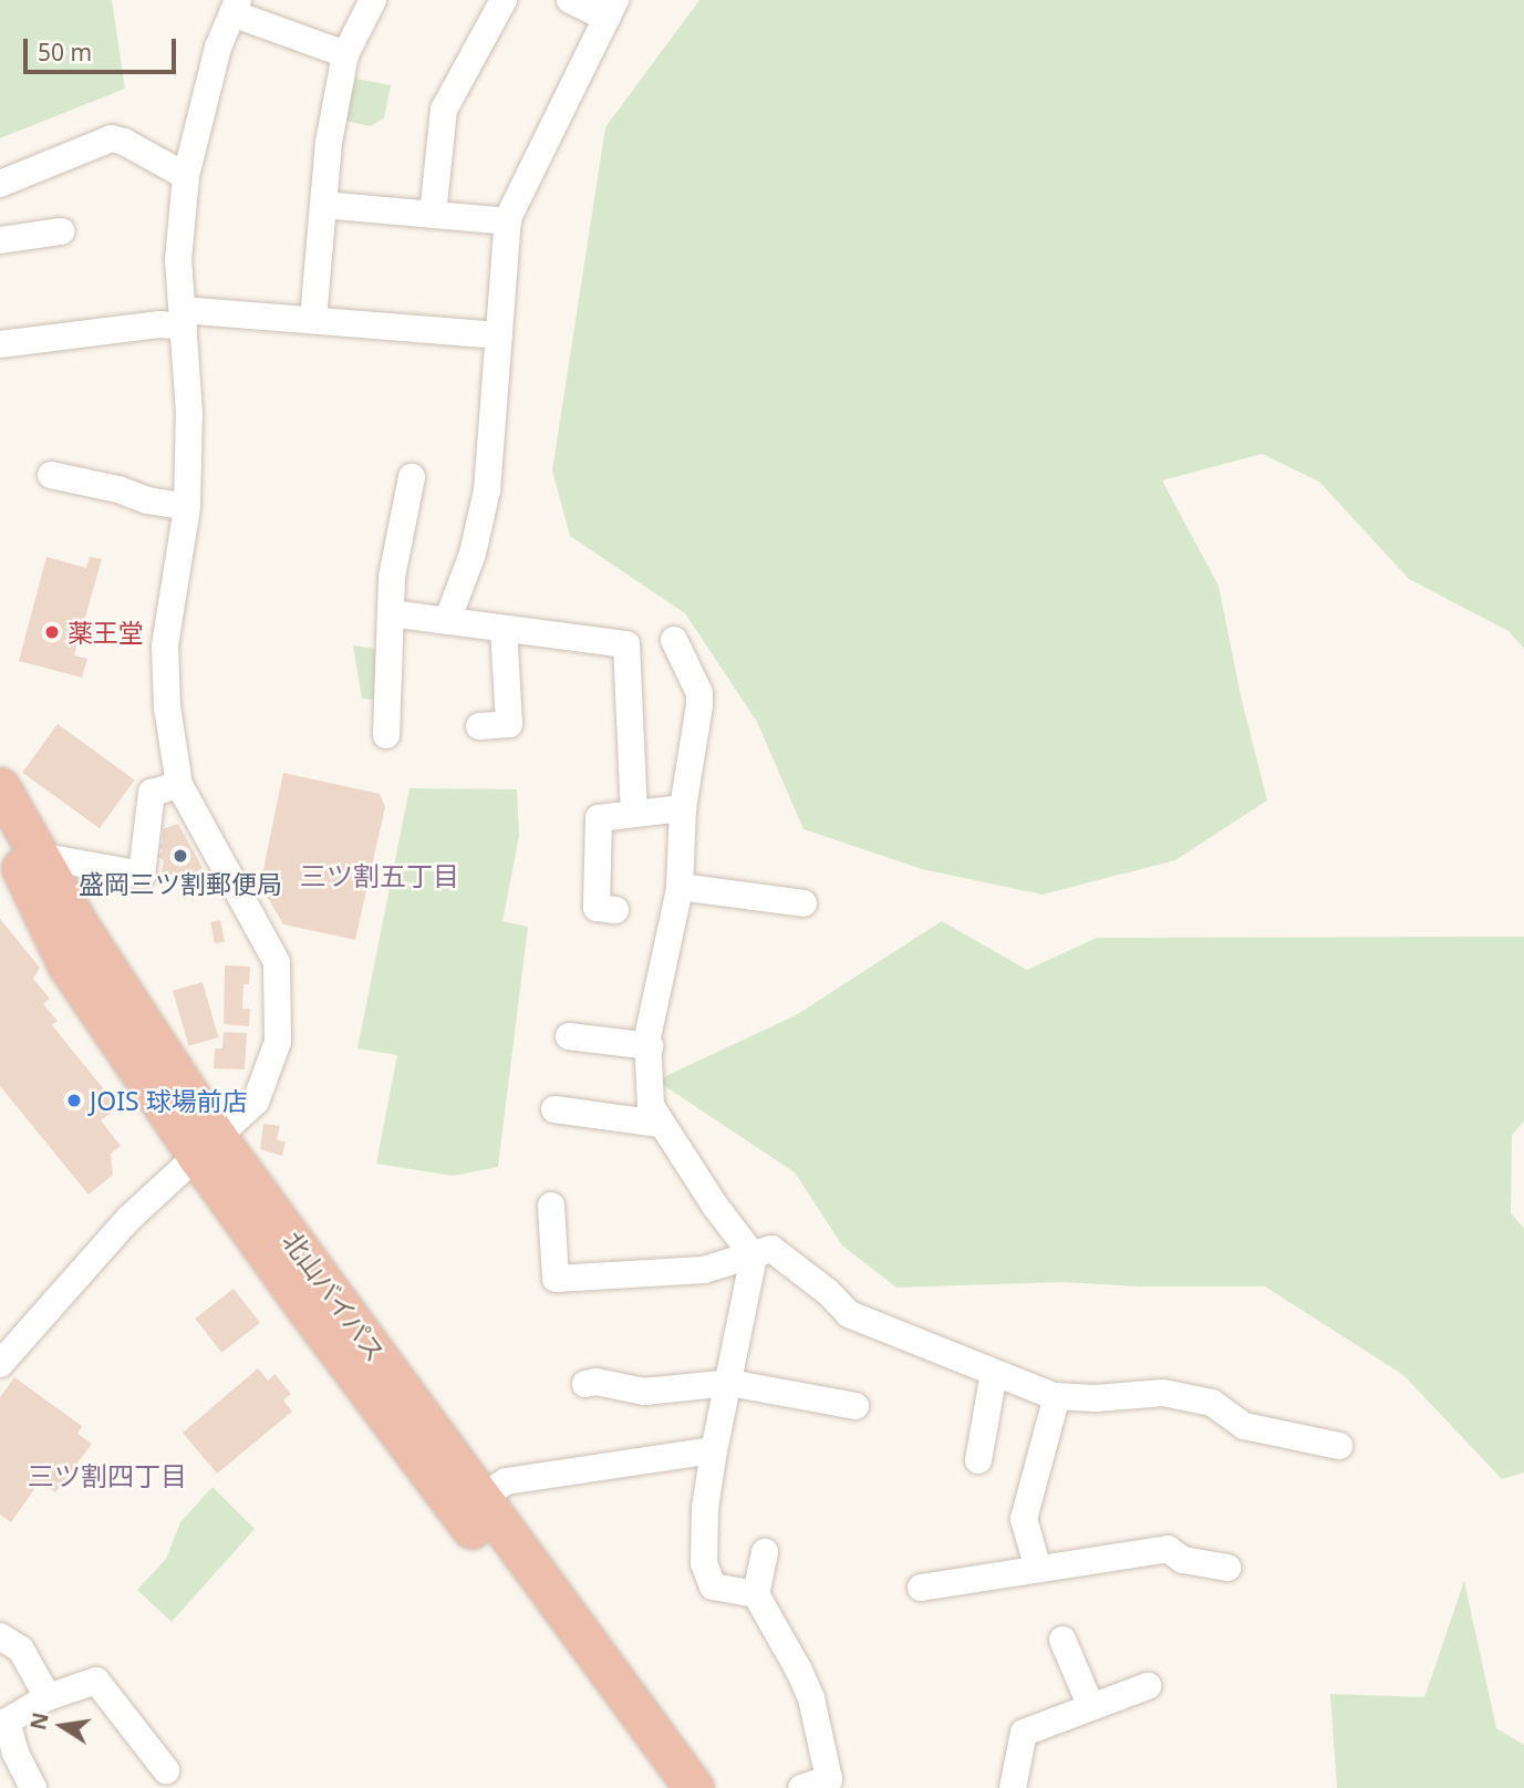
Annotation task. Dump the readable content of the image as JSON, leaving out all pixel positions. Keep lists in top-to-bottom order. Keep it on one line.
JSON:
{"streets":{"highway":["北山バイパス"]},"districts":["三ツ割五丁目","三ツ割四丁目"],"places":["薬王堂","盛岡三ツ割郵便局","JOIS 球場前店"],"scale_bar":"50 m","north":"left"}
